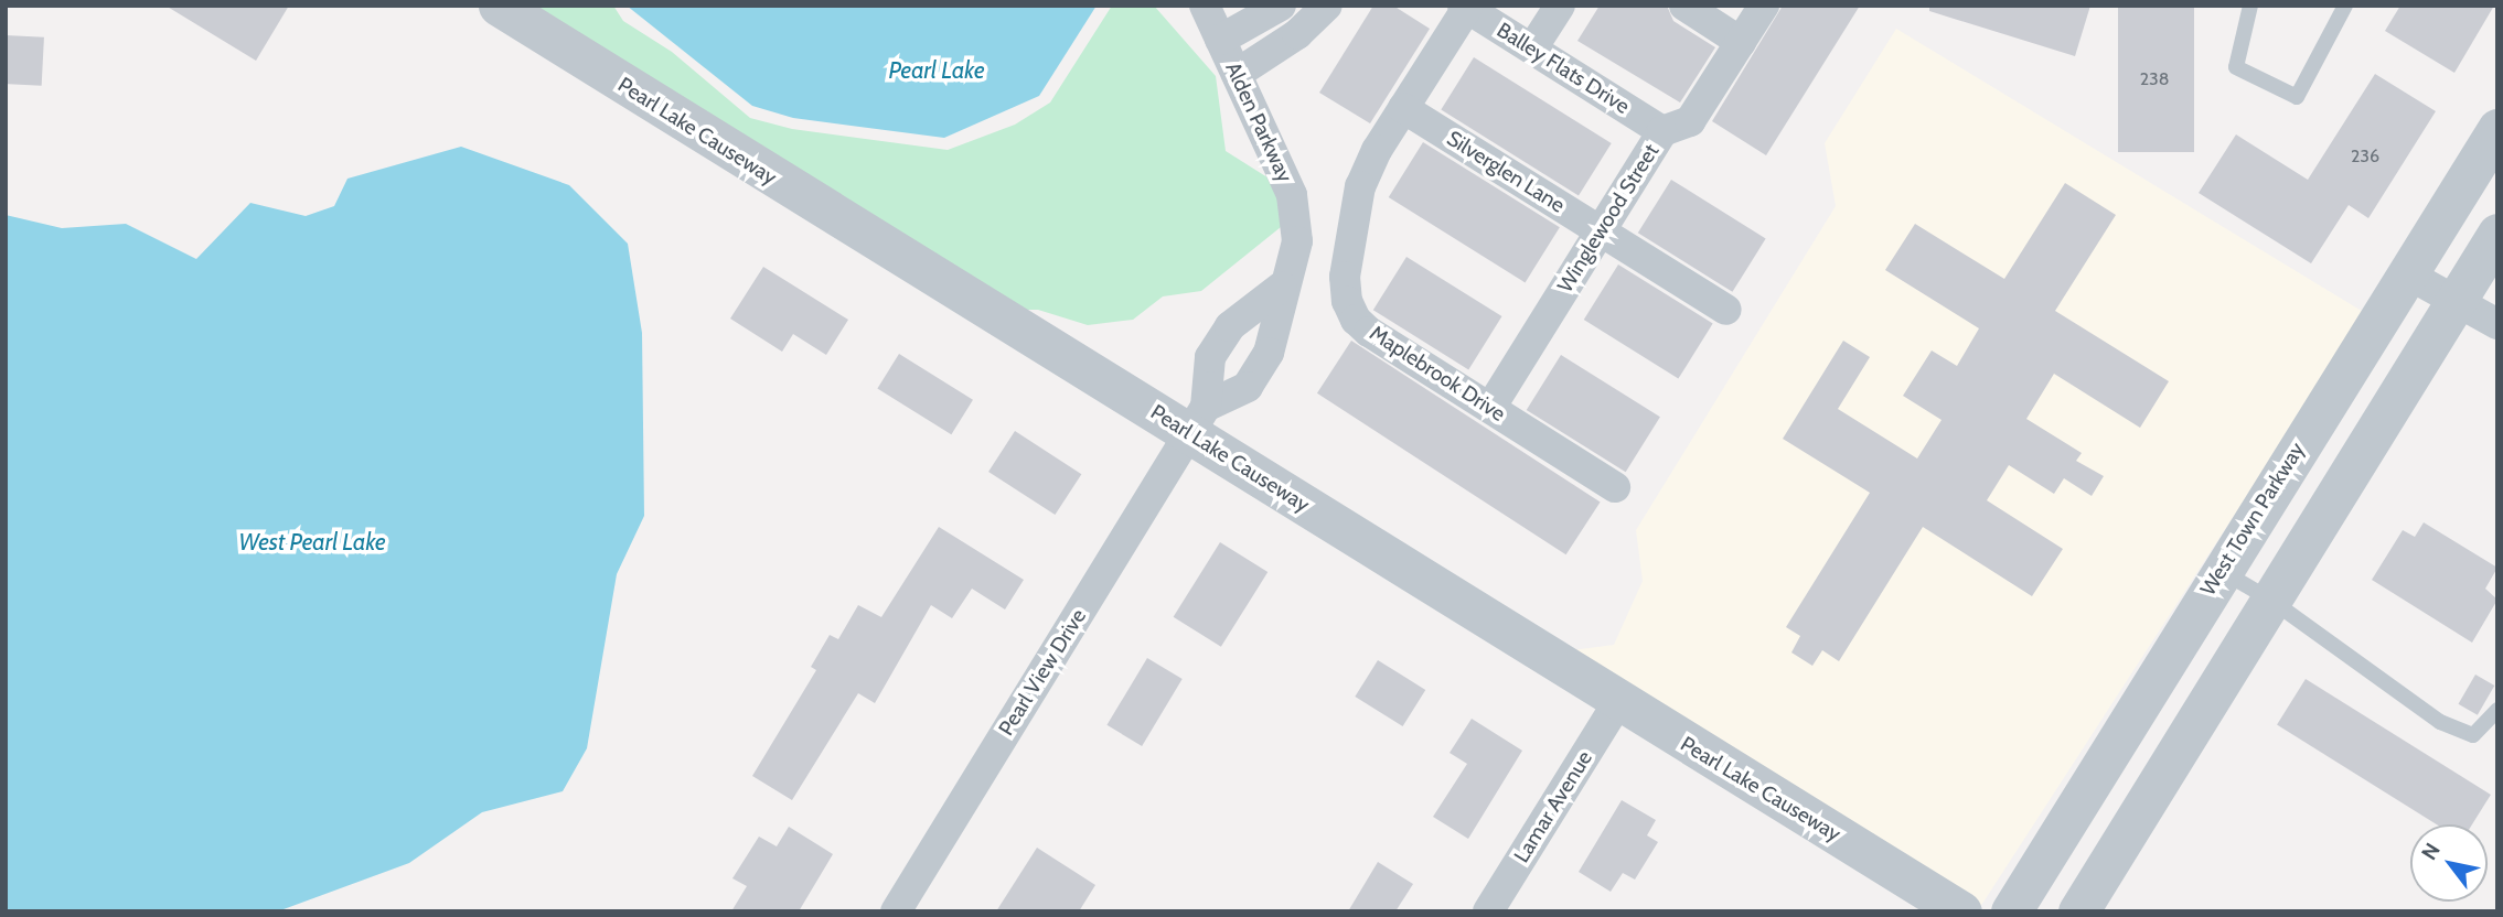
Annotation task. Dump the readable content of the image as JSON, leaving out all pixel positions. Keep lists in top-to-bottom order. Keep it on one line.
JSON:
{"streets":{"street":["Balley Flats Drive","Alden Parkway","Pearl Lake Causeway","Silverglen Lane","Winglewood Street","Maplebrook Drive","West Town Parkway","Pearl View Drive","Lamar Avenue"]},"crossings":[["Balley Flats Drive","Winglewood Street"],["Balley Flats Drive","Maplebrook Drive"],["Alden Parkway","Pearl Lake Causeway"],["Alden Parkway","Pearl View Drive"],["Pearl Lake Causeway","Pearl View Drive"],["Pearl Lake Causeway","Lamar Avenue"],["Silverglen Lane","Winglewood Street"],["Silverglen Lane","Maplebrook Drive"],["Winglewood Street","Maplebrook Drive"]],"water":["Pearl Lake","West Pearl Lake"],"house_numbers":["238","236"],"north":"top left"}
